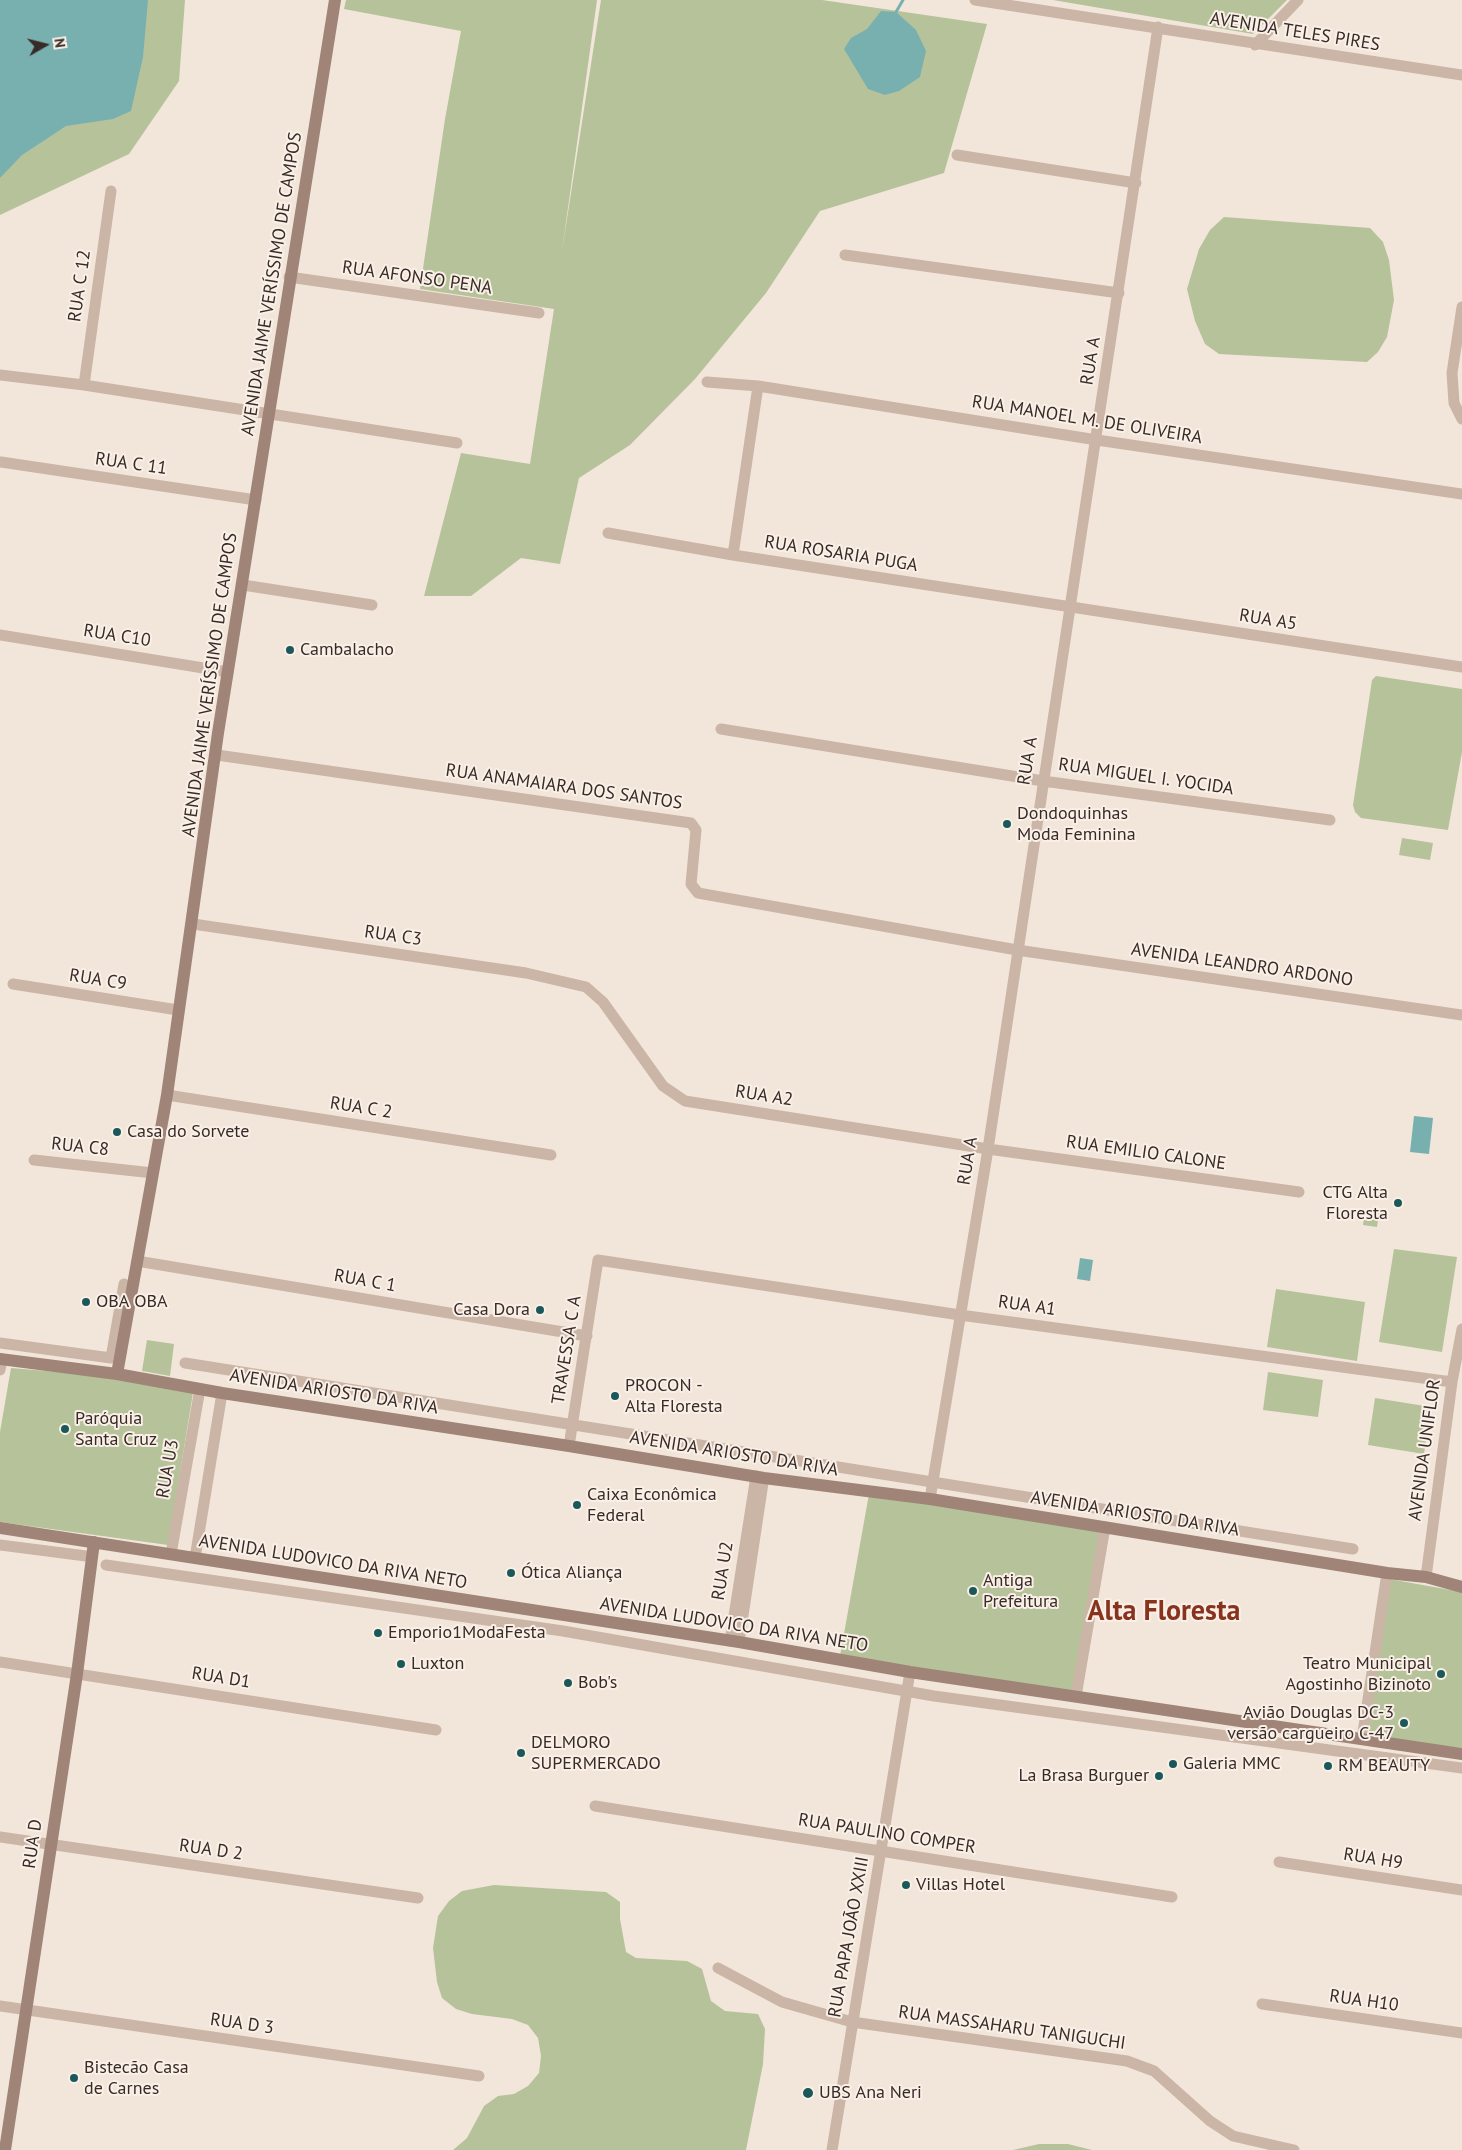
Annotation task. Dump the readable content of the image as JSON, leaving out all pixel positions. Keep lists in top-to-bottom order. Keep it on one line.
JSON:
{"streets":{"street":["AVENIDA TELES PIRES","RUA AFONSO PENA","AVENIDA JAIME VERÍSSIMO DE CAMPOS","RUA C 12","RUA A","RUA MANOEL M. DE OLIVEIRA","RUA C 11","RUA ROSARIA PUGA","RUA A5","RUA C10","RUA MIGUEL I. YOCIDA","RUA ANAMAIARA DOS SANTOS","RUA C3","AVENIDA LEANDRO ARDONO","RUA C9","RUA A2","RUA C 2","RUA C8","RUA EMILIO CALONE","RUA C 1","RUA A1","TRAVESSA C A","AVENIDA ARIOSTO DA RIVA","AVENIDA UNIFLOR","RUA U3","AVENIDA LUDOVICO DA RIVA NETO","RUA U2","RUA D1","RUA PAULINO COMPER","RUA D","RUA D 2","RUA H9","RUA PAPA JOÃO XXIII","RUA H10","RUA D 3","RUA MASSAHARU TANIGUCHI"]},"crossings":[["AVENIDA TELES PIRES","RUA A"],["RUA AFONSO PENA","AVENIDA JAIME VERÍSSIMO DE CAMPOS"],["AVENIDA JAIME VERÍSSIMO DE CAMPOS","RUA C 11"],["AVENIDA JAIME VERÍSSIMO DE CAMPOS","RUA C10"],["AVENIDA JAIME VERÍSSIMO DE CAMPOS","RUA ANAMAIARA DOS SANTOS"],["AVENIDA JAIME VERÍSSIMO DE CAMPOS","RUA C3"],["AVENIDA JAIME VERÍSSIMO DE CAMPOS","RUA C9"],["AVENIDA JAIME VERÍSSIMO DE CAMPOS","RUA C 2"],["AVENIDA JAIME VERÍSSIMO DE CAMPOS","RUA C8"],["AVENIDA JAIME VERÍSSIMO DE CAMPOS","RUA C 1"],["AVENIDA JAIME VERÍSSIMO DE CAMPOS","AVENIDA ARIOSTO DA RIVA"],["RUA A","RUA MANOEL M. DE OLIVEIRA"],["RUA A","RUA ROSARIA PUGA"],["RUA A","RUA A5"],["RUA A","RUA MIGUEL I. YOCIDA"],["RUA A","RUA ANAMAIARA DOS SANTOS"],["RUA A","AVENIDA LEANDRO ARDONO"],["RUA A","RUA A2"],["RUA A","RUA EMILIO CALONE"],["RUA A","RUA A1"],["RUA A","AVENIDA ARIOSTO DA RIVA"],["RUA ROSARIA PUGA","RUA A5"],["RUA ANAMAIARA DOS SANTOS","AVENIDA LEANDRO ARDONO"],["RUA C3","RUA A2"],["RUA A2","RUA EMILIO CALONE"],["RUA C 1","TRAVESSA C A"],["RUA A1","TRAVESSA C A"],["RUA A1","AVENIDA UNIFLOR"],["TRAVESSA C A","AVENIDA ARIOSTO DA RIVA"],["AVENIDA ARIOSTO DA RIVA","AVENIDA UNIFLOR"],["AVENIDA ARIOSTO DA RIVA","RUA U3"],["AVENIDA ARIOSTO DA RIVA","RUA U2"],["RUA U3","AVENIDA LUDOVICO DA RIVA NETO"],["AVENIDA LUDOVICO DA RIVA NETO","RUA U2"],["AVENIDA LUDOVICO DA RIVA NETO","RUA D"],["AVENIDA LUDOVICO DA RIVA NETO","RUA PAPA JOÃO XXIII"],["RUA D1","RUA D"],["RUA PAULINO COMPER","RUA PAPA JOÃO XXIII"],["RUA D","RUA D 2"],["RUA D","RUA D 3"],["RUA PAPA JOÃO XXIII","RUA MASSAHARU TANIGUCHI"]],"districts":["Alta Floresta"],"places":["Cambalacho","Dondoquinhas Moda Feminina","Casa do Sorvete","CTG Alta Floresta","OBA OBA","Casa Dora","PROCON - Alta Floresta","Paróquia Santa Cruz","Caixa Econômica Federal","Ótica Aliança","Antiga Prefeitura","Emporio1ModaFesta","Luxton","Teatro Municipal Agostinho Bizinoto","Bob's","Avião Douglas DC-3 versão cargueiro C-47","DELMORO SUPERMERCADO","Galeria MMC","RM BEAUTY","La Brasa Burguer","Villas Hotel","Bistecão Casa de Carnes","UBS Ana Neri"],"north":"right"}
